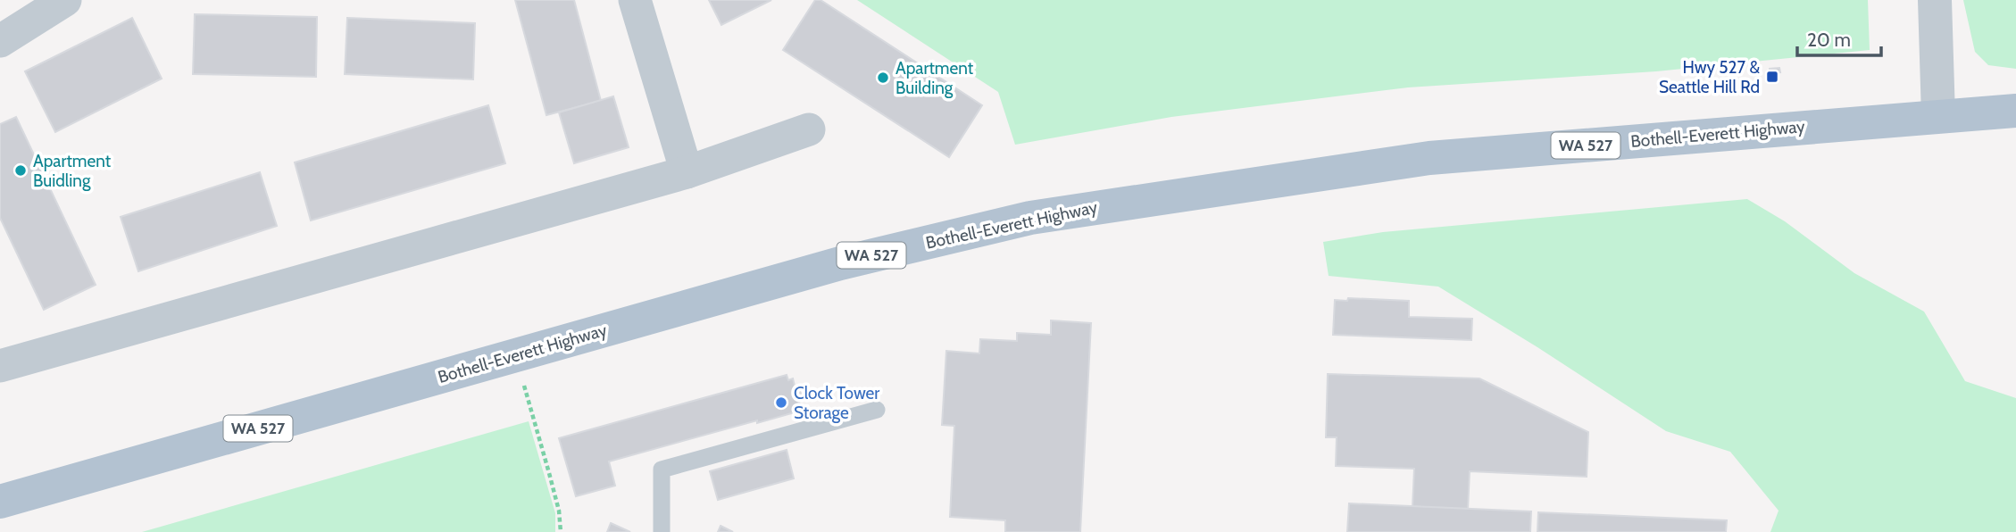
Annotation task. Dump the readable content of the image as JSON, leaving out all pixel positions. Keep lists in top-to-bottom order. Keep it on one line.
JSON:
{"streets":{"main road":["Bothell-Everett Highway","WA 527"]},"places":{"transit":["Hwy 527 & Seattle Hill Rd"],"other":["Apartment Building","Apartment Buidling","Clock Tower Storage"]},"scale_bar":"20 m"}
